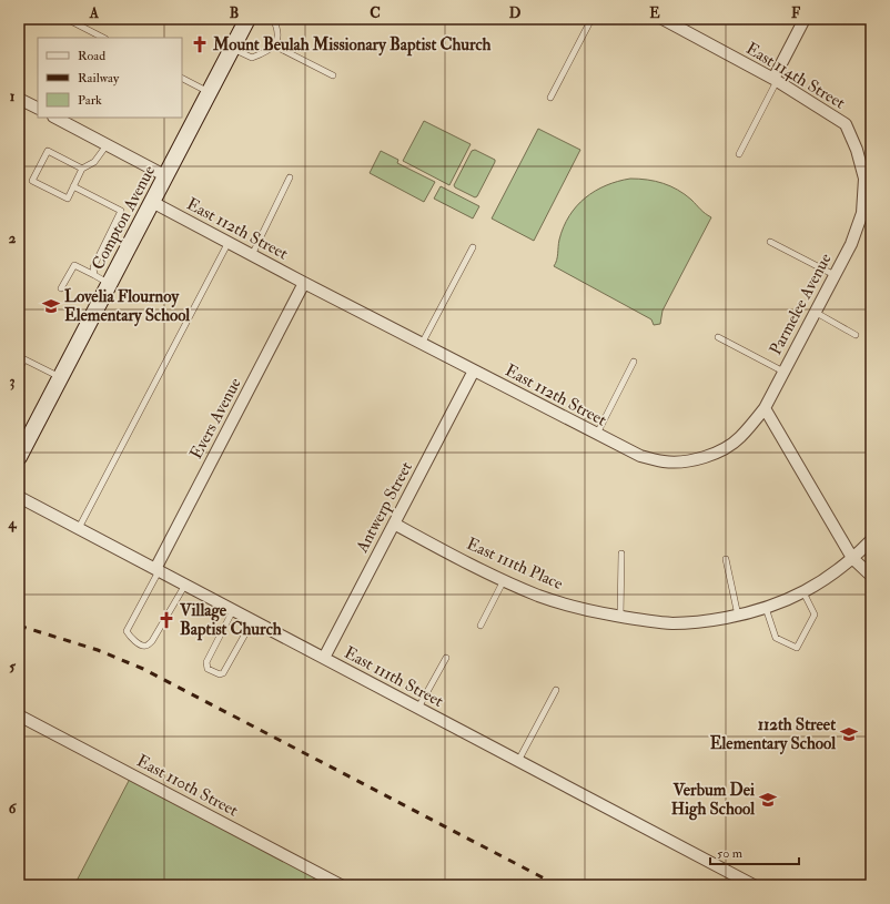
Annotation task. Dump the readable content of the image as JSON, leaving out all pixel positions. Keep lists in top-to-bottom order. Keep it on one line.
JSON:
{"streets":{"main road":["Compton Avenue"],"street":["East 114th Street","East 112th Street","Parmelee Avenue","Evers Avenue","Antwerp Street","East 111th Place","East 111th Street","East 110th Street"]},"crossings":[["East 114th Street","Parmelee Avenue"],["Compton Avenue","East 112th Street"],["East 112th Street","Parmelee Avenue"],["East 112th Street","Evers Avenue"],["East 112th Street","Antwerp Street"],["Evers Avenue","East 111th Street"],["Antwerp Street","East 111th Place"],["Antwerp Street","East 111th Street"]],"places":{"church":["Mount Beulah Missionary Baptist Church","Village Baptist Church"],"school or university":["Lovelia Flournoy Elementary School","112th Street Elementary School","Verbum Dei High School"]},"legend":["Road","Railway","Park"],"scale_bar":"50 m","grid":{"columns":["A","B","C","D","E","F"],"rows":["1","2","3","4","5","6"]}}
